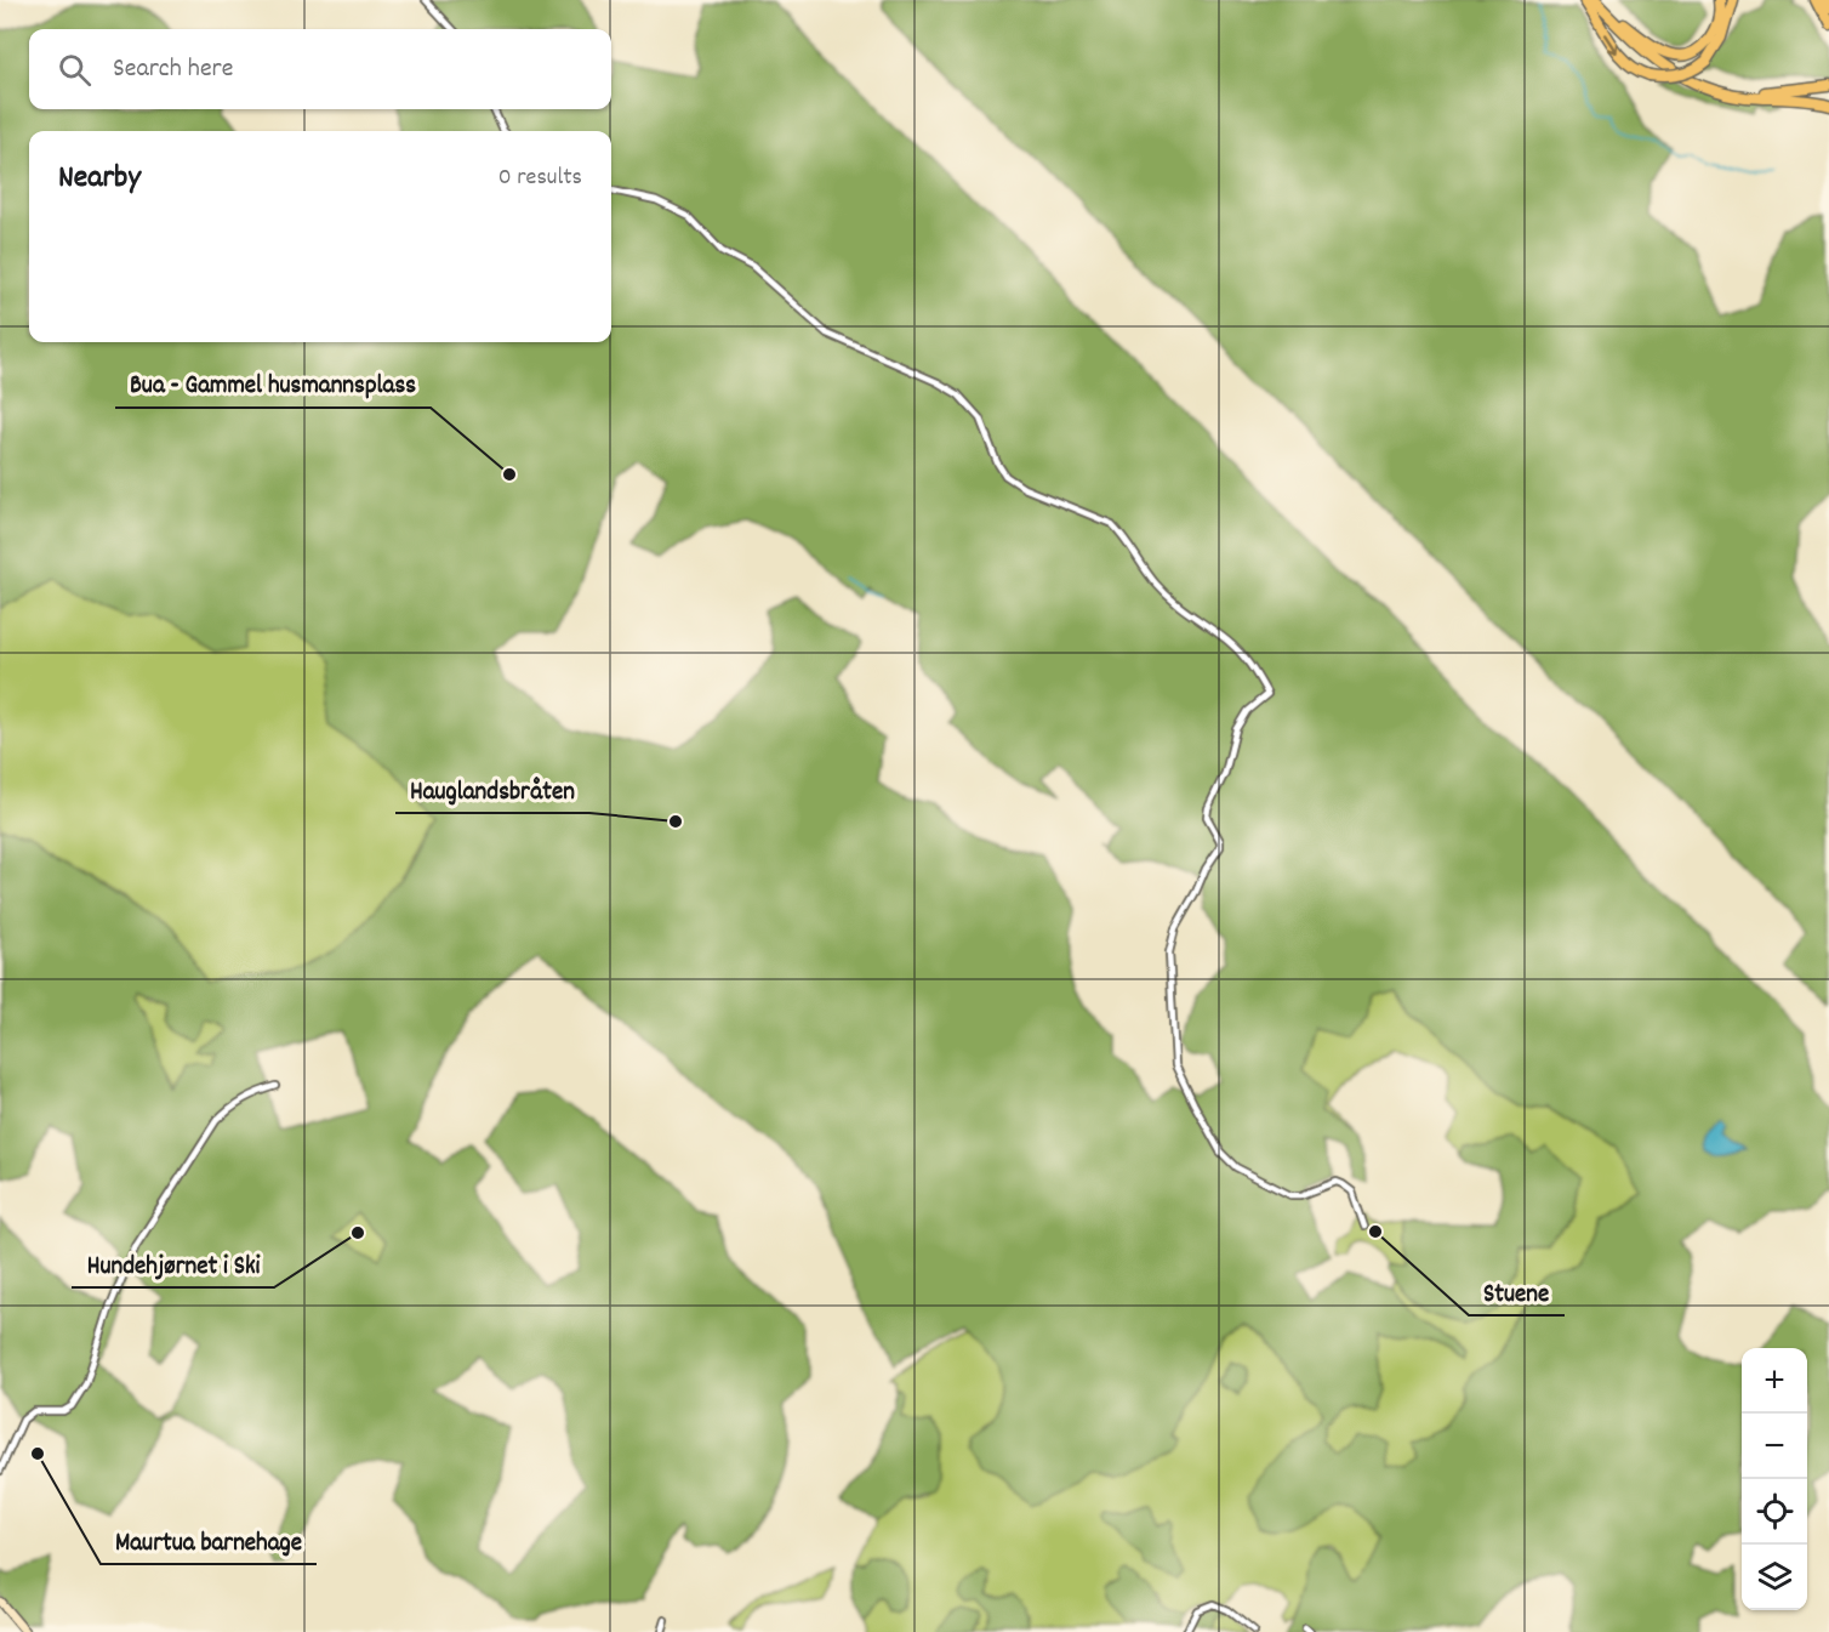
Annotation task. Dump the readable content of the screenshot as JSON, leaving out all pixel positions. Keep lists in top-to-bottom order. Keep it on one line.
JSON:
{"places":["Bua - Gammel husmannsplass","Hauglandsbråten","Stuene","Hundehjørnet i Ski","Maurtua barnehage"],"page":{"search":"Search here","heading":["Nearby","0 results"],"map_buttons":["+","−"]}}
